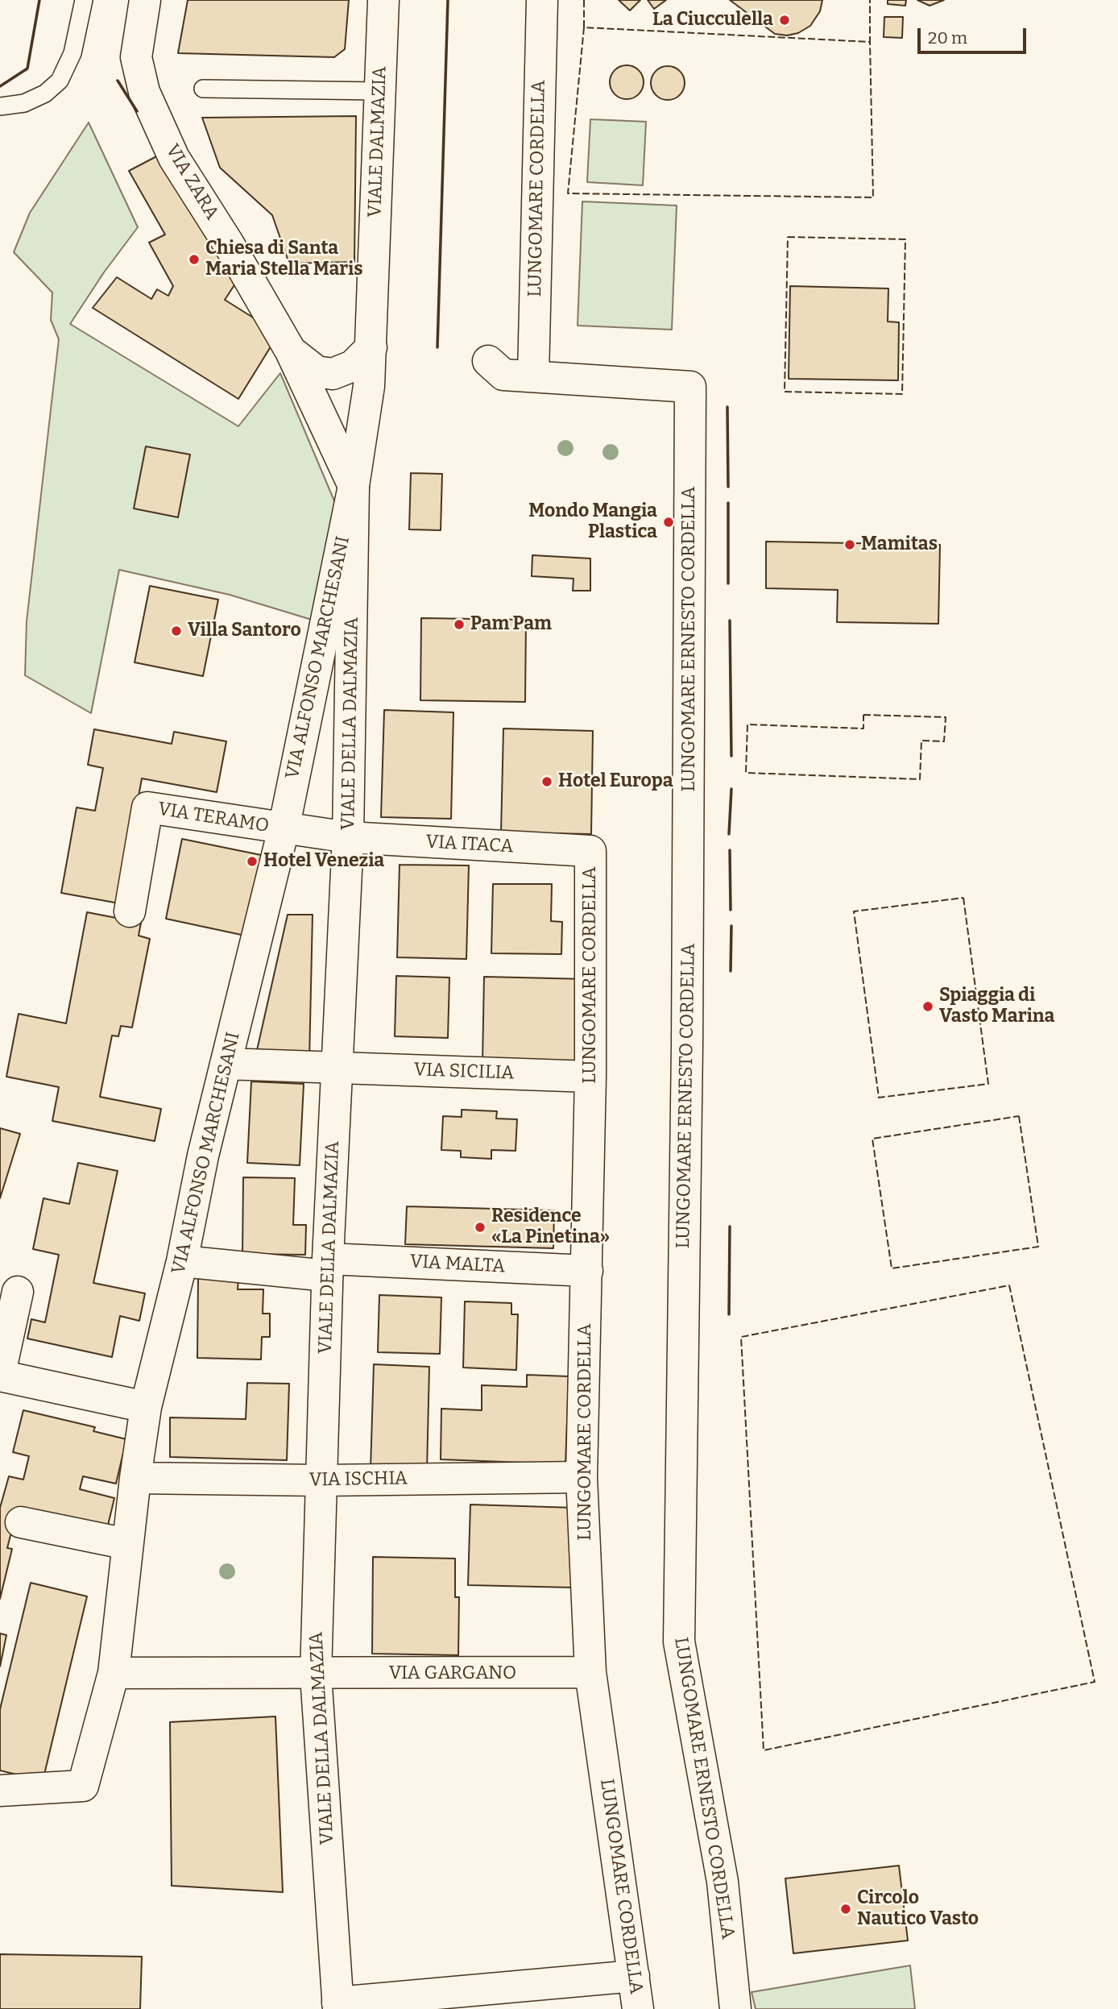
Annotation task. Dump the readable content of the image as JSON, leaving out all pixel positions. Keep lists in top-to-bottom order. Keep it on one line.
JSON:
{"streets":{"street":["VIALE DALMAZIA","VIA ZARA","LUNGOMARE CORDELLA","LUNGOMARE ERNESTO CORDELLA","VIA ALFONSO MARCHESANI","VIALE DELLA DALMAZIA","VIA TERAMO","VIA ITACA","VIA SICILIA","VIA MALTA","VIA ISCHIA","VIA GARGANO"]},"crossings":[["VIALE DALMAZIA","VIA ZARA"],["VIALE DALMAZIA","VIA ALFONSO MARCHESANI"],["VIALE DALMAZIA","VIALE DELLA DALMAZIA"],["VIA ZARA","VIA ALFONSO MARCHESANI"],["VIA ZARA","VIALE DELLA DALMAZIA"],["LUNGOMARE CORDELLA","LUNGOMARE ERNESTO CORDELLA"],["LUNGOMARE CORDELLA","VIA ITACA"],["LUNGOMARE CORDELLA","VIA SICILIA"],["LUNGOMARE CORDELLA","VIA MALTA"],["LUNGOMARE CORDELLA","VIA ISCHIA"],["LUNGOMARE CORDELLA","VIA GARGANO"],["VIA ALFONSO MARCHESANI","VIALE DELLA DALMAZIA"],["VIA ALFONSO MARCHESANI","VIA TERAMO"],["VIA ALFONSO MARCHESANI","VIA SICILIA"],["VIA ALFONSO MARCHESANI","VIA MALTA"],["VIA ALFONSO MARCHESANI","VIA ISCHIA"],["VIA ALFONSO MARCHESANI","VIA GARGANO"],["VIALE DELLA DALMAZIA","VIA ITACA"],["VIALE DELLA DALMAZIA","VIA SICILIA"],["VIALE DELLA DALMAZIA","VIA MALTA"],["VIALE DELLA DALMAZIA","VIA ISCHIA"],["VIALE DELLA DALMAZIA","VIA GARGANO"]],"places":["La Ciucculella","Chiesa di Santa Maria Stella Maris","Mondo Mangia Plastica","Mamitas","Pam Pam","Villa Santoro","Hotel Europa","Hotel Venezia","Spiaggia di Vasto Marina","Residence «La Pinetina»","Circolo Nautico Vasto"],"scale_bar":"20 m"}
